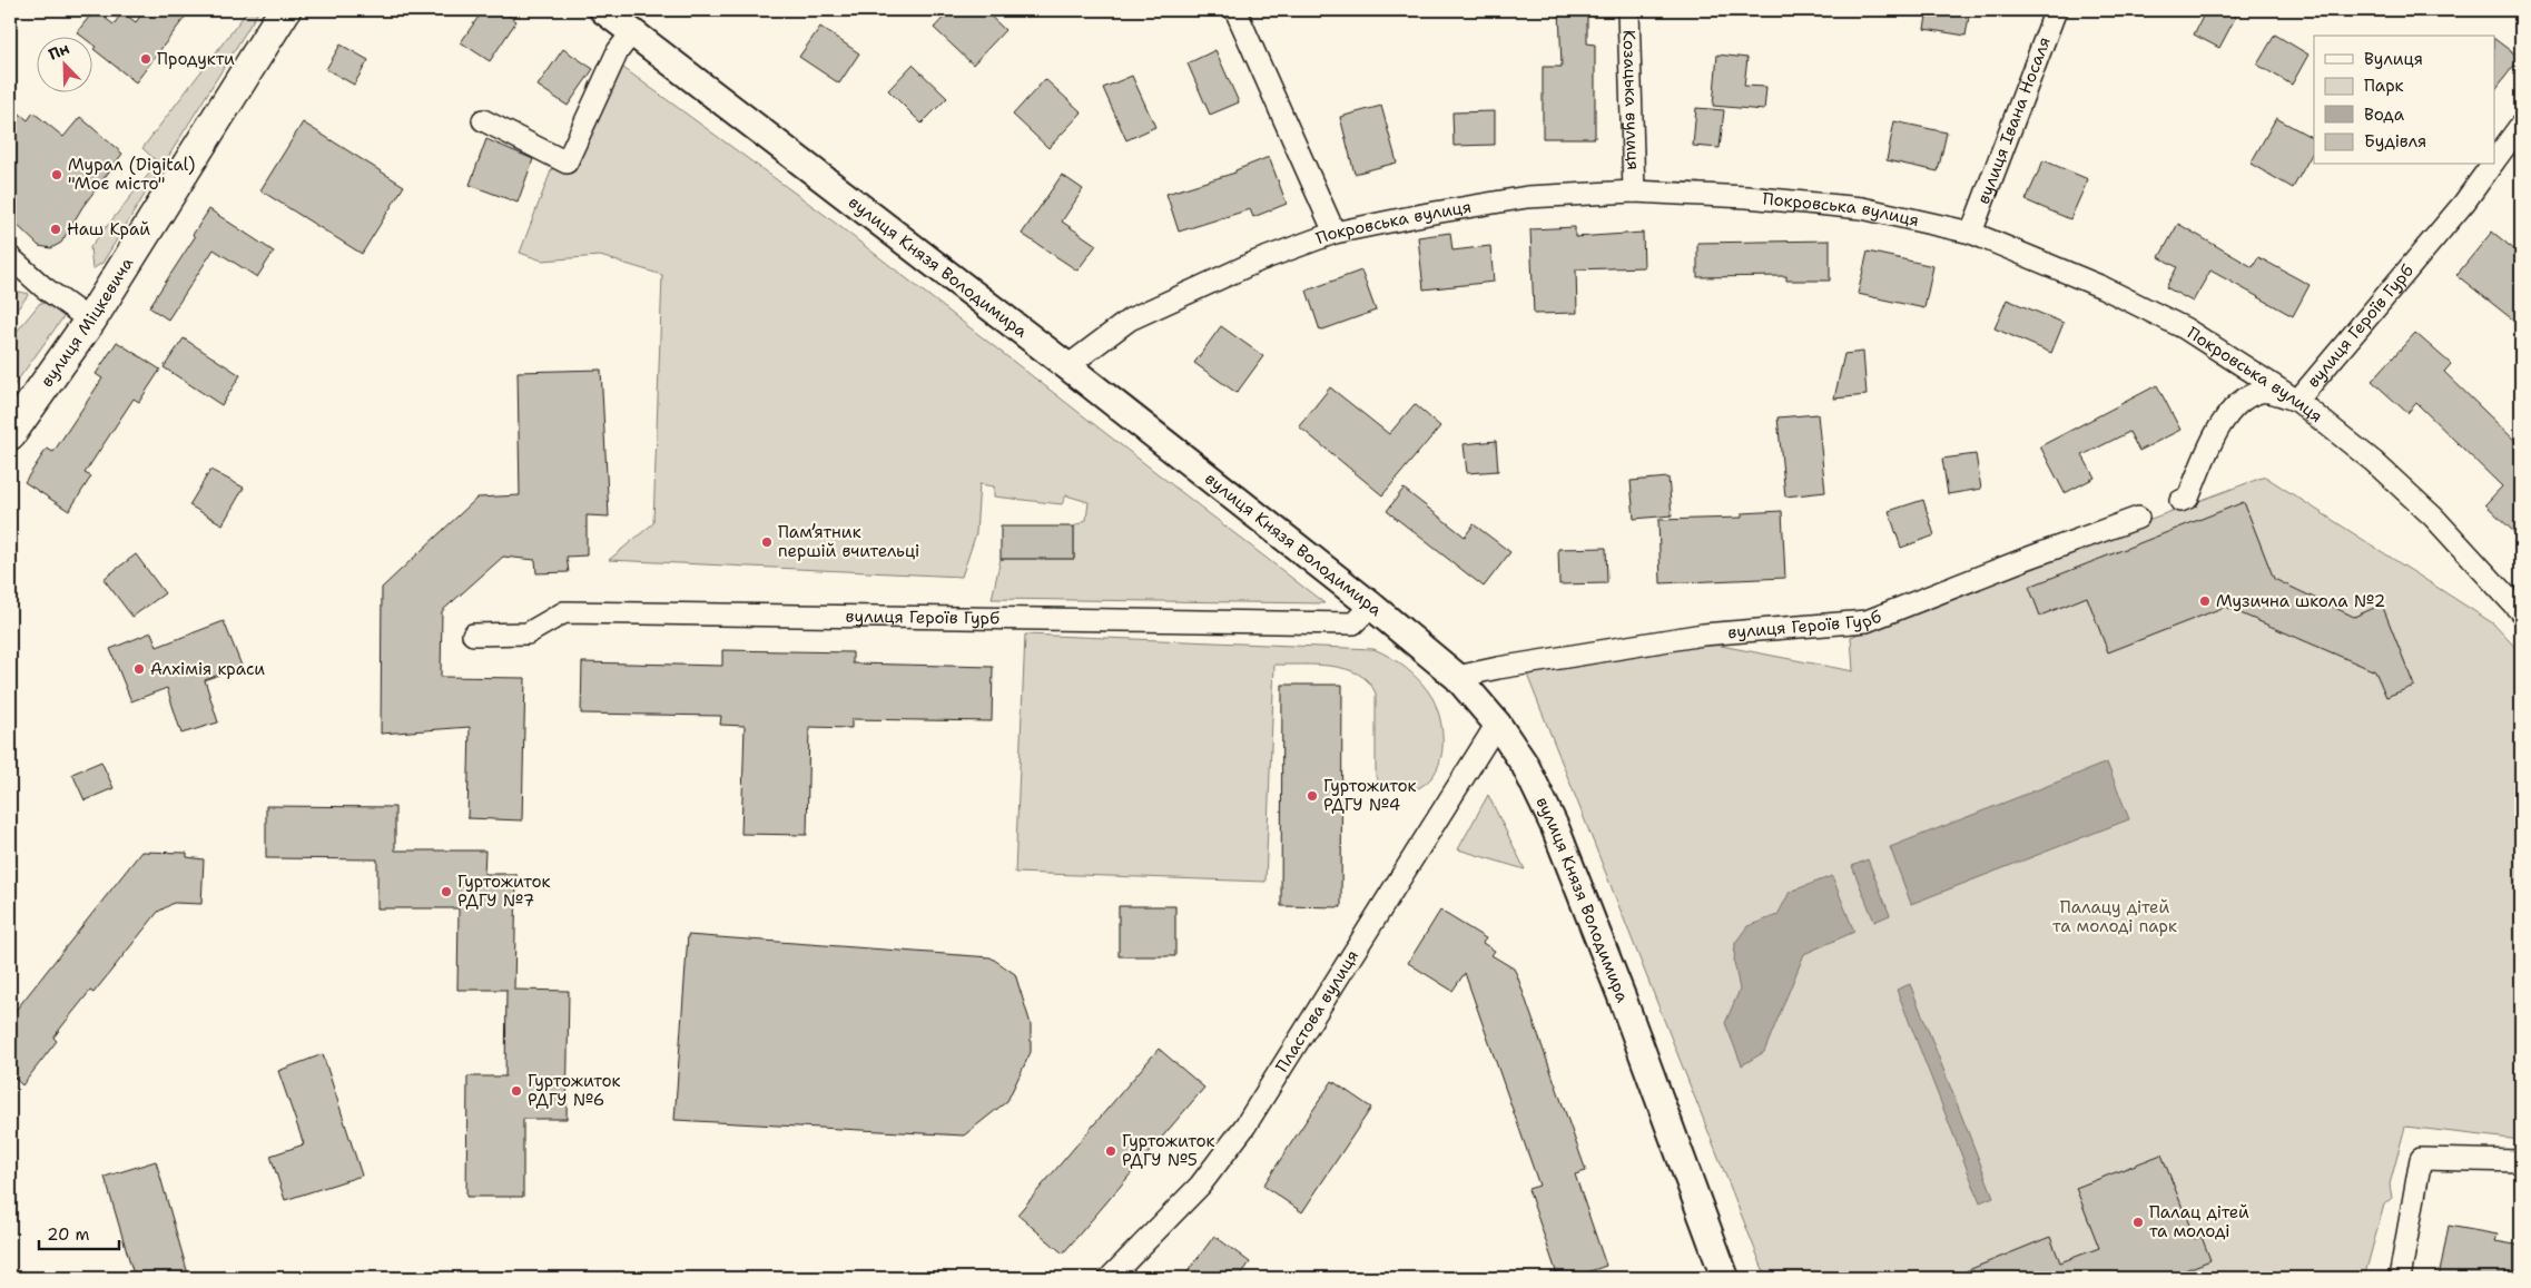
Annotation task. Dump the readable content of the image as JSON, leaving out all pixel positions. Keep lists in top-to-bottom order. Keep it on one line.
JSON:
{"streets":{"main road":["вулиця Міцкевича"],"street":["Козацька вулиця","вулиця Івана Носаля","Покровська вулиця","вулиця Князя Володимира","вулиця Героїв Гурб","Пластова вулиця"]},"crossings":[["Козацька вулиця","Покровська вулиця"],["вулиця Івана Носаля","Покровська вулиця"],["Покровська вулиця","вулиця Князя Володимира"],["Покровська вулиця","вулиця Героїв Гурб"],["вулиця Князя Володимира","вулиця Героїв Гурб"],["вулиця Князя Володимира","Пластова вулиця"]],"parks":["Палацу дітей та молоді парк"],"places":["Продукти","Мурал (Digital) \"Моє місто\"","Наш Край","Пам’ятник першій вчительці","Музична школа №2","Алхімія краси","Гуртожиток РДГУ №4","Гуртожиток РДГУ №7","Гуртожиток РДГУ №6","Гуртожиток РДГУ №5","Палац дітей та молоді"],"legend":["Вулиця","Парк","Вода","Будівля"],"scale_bar":"20 m","north":"top left"}
